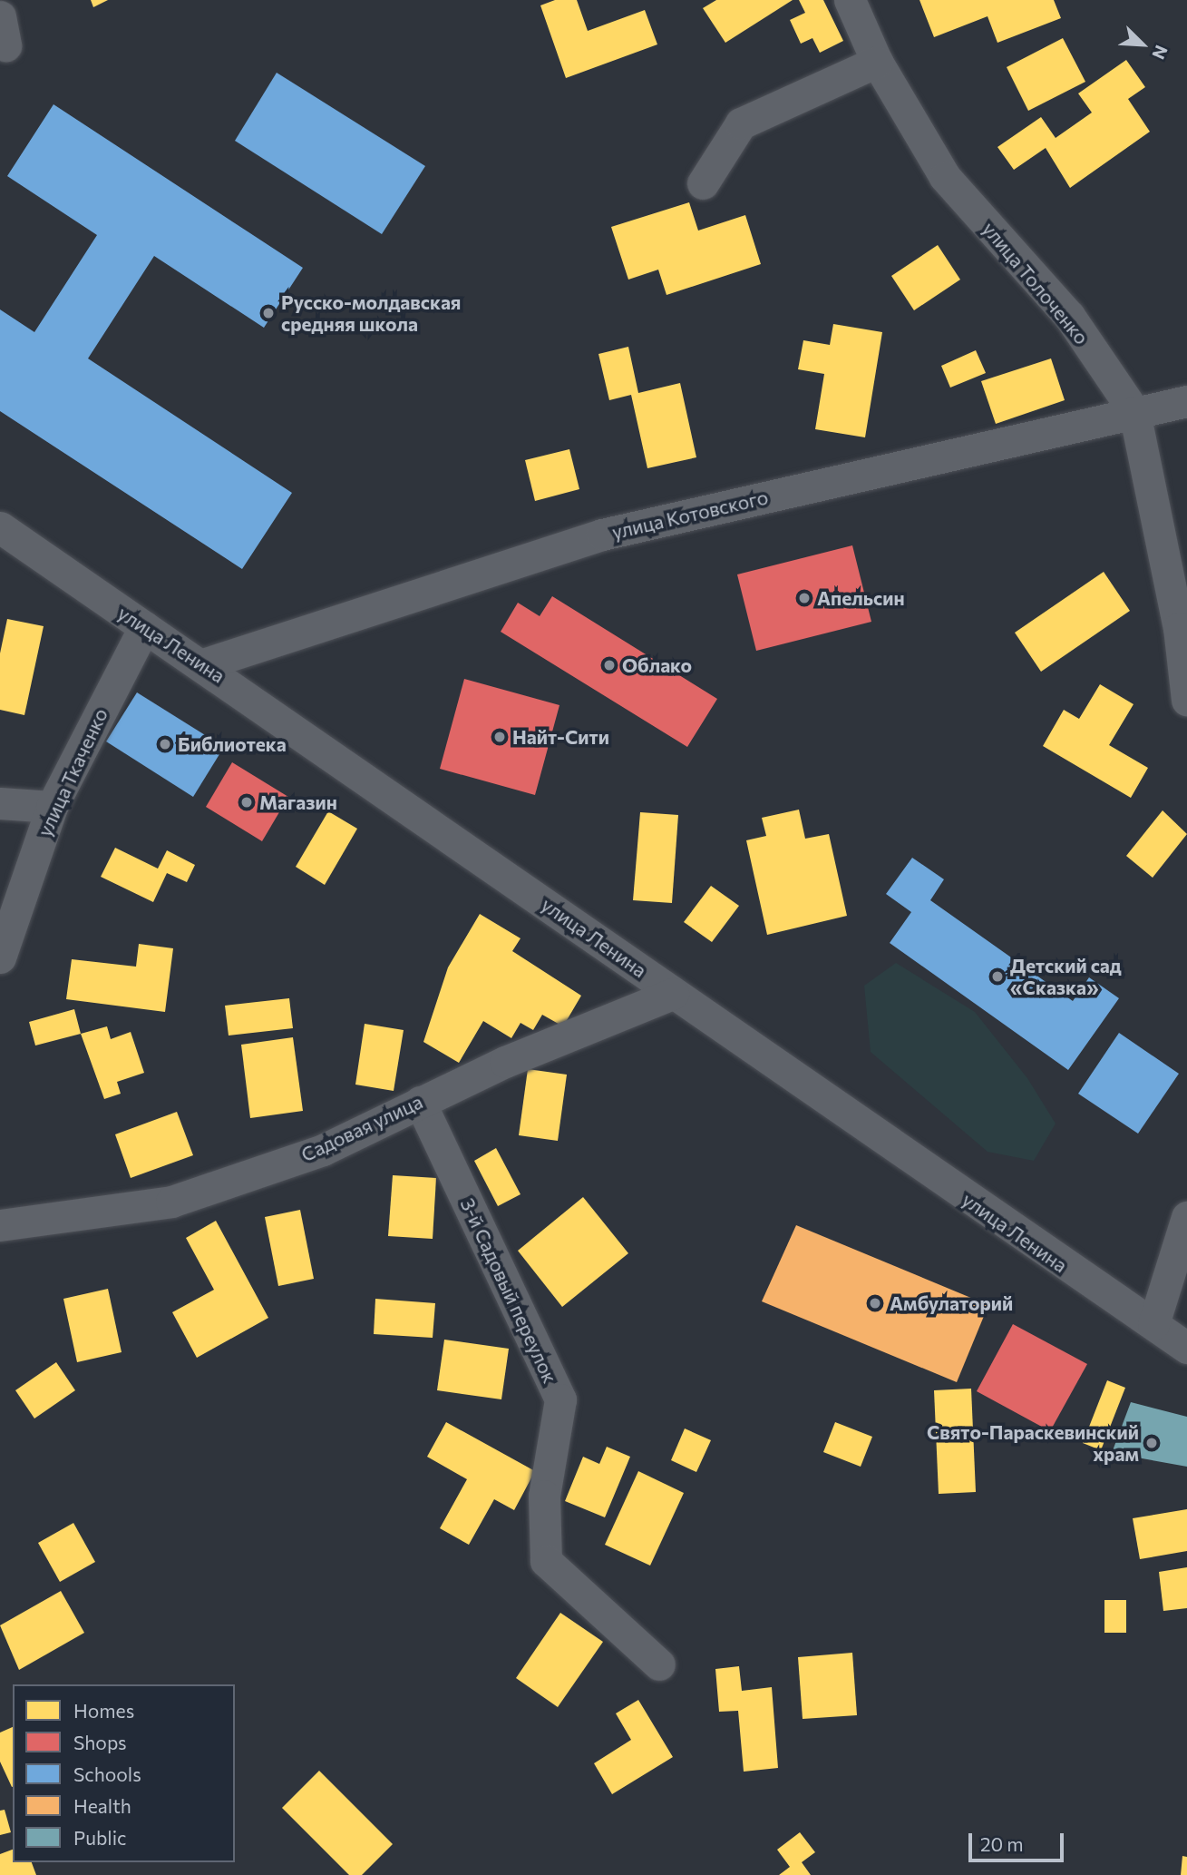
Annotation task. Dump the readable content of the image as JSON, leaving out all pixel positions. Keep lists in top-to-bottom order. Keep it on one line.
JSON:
{"streets":{"street":["улица Толоченко","улица Котовского","улица Ленина","улица Ткаченко","Садовая улица","3-й Садовый переулок"]},"crossings":[["улица Толоченко","улица Котовского"],["улица Котовского","улица Ленина"],["улица Ленина","улица Ткаченко"],["улица Ленина","Садовая улица"],["Садовая улица","3-й Садовый переулок"]],"places":["Русско-молдавская средняя школа","Апельсин","Облако","Найт-Сити","Библиотека","Магазин","Детский сад «Сказка»","Амбулаторий","Свято-Параскевинский храм"],"legend":["Homes","Shops","Schools","Health","Public"],"scale_bar":"20 m","north":"bottom right"}
